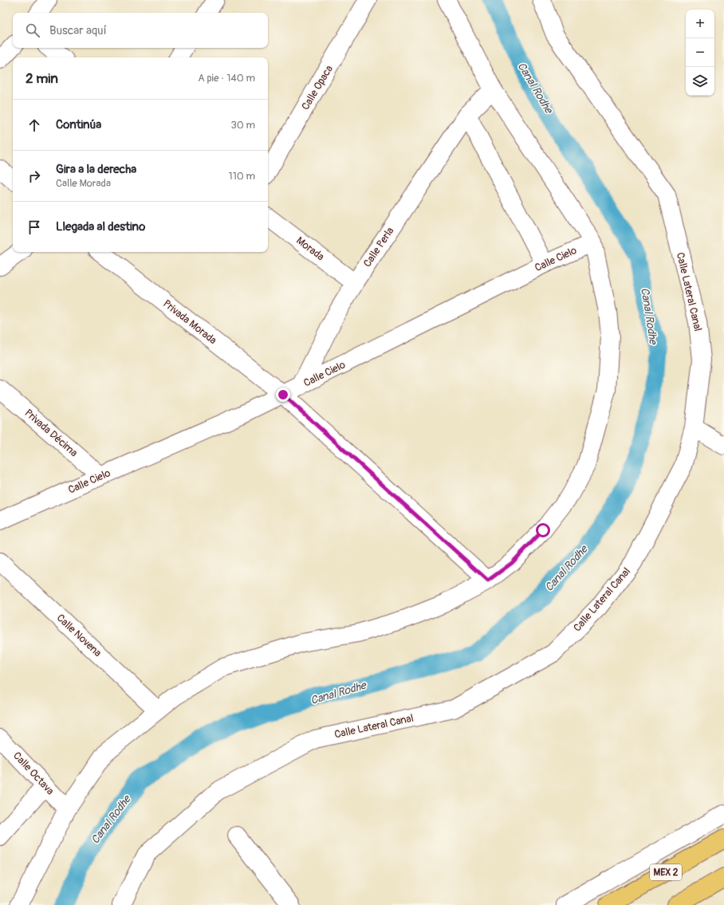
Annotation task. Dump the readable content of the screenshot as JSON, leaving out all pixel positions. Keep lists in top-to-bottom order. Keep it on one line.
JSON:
{"streets":{"highway":["MEX 2"],"street":["Calle Opaca","Calle Perla","Morada","Calle Cielo","Calle Lateral Canal","Privada Morada","Privada Décima","Calle Novena","Calle Octava"]},"crossings":[["Calle Perla","Morada"],["Calle Perla","Calle Cielo"],["Calle Cielo","Privada Morada"],["Calle Cielo","Privada Décima"]],"water":["Canal Rodhe"],"page":{"map_buttons":["+","−"],"search":"Buscar aquí","heading":["2 min","A pie · 140 m"],"list":[["Continúa","30 m"],["Gira a la derecha","Calle Morada","110 m"],"Llegada al destino"]}}
